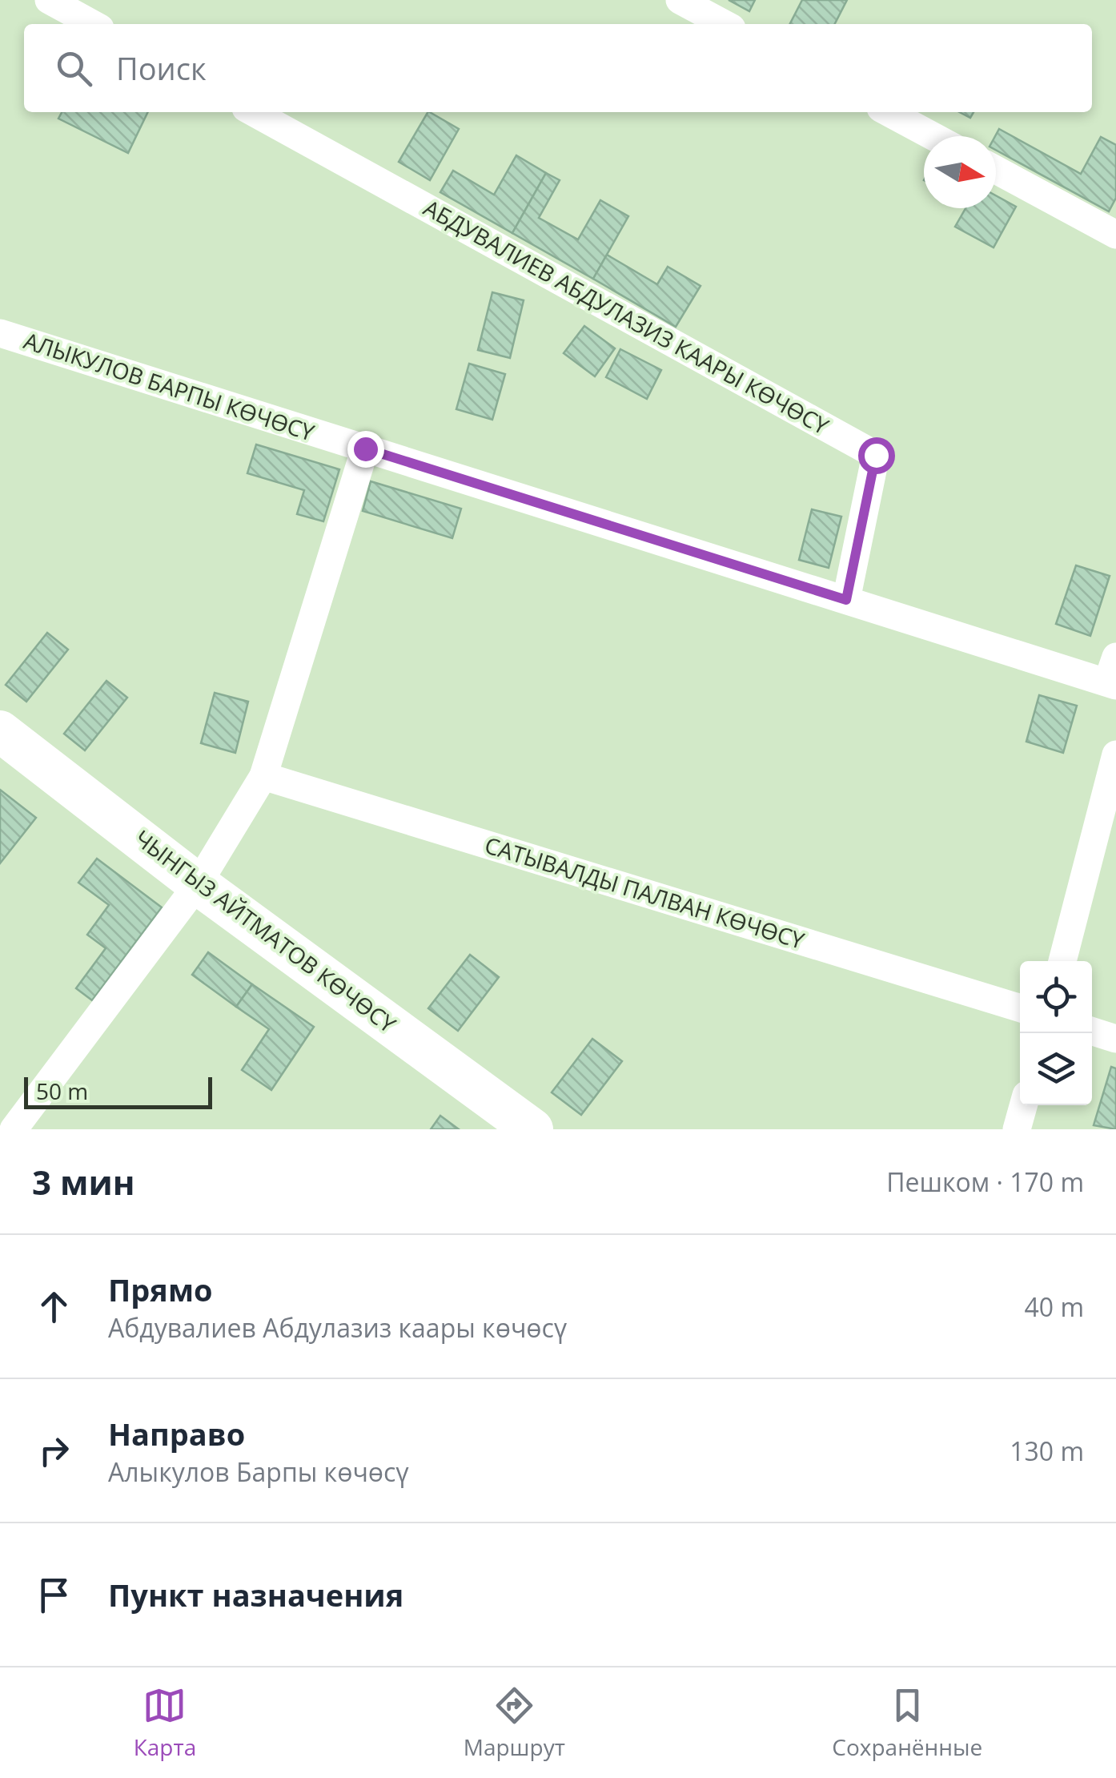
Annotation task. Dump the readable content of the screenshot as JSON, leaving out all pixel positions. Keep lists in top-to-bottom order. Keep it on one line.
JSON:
{"streets":{"main road":["ЧЫНГЫЗ АЙТМАТОВ КӨЧӨСҮ"],"street":["АБДУВАЛИЕВ АБДУЛАЗИЗ КААРЫ КӨЧӨСҮ","АЛЫКУЛОВ БАРПЫ КӨЧӨСҮ","САТЫВАЛДЫ ПАЛВАН КӨЧӨСҮ"]},"crossings":[["АБДУВАЛИЕВ АБДУЛАЗИЗ КААРЫ КӨЧӨСҮ","АЛЫКУЛОВ БАРПЫ КӨЧӨСҮ"]],"scale_bar":"50 m","north":"right","page":{"search":"Поиск","scale":"50 m","heading":["3 мин","Пешком · 170 m"],"list":[["Прямо","Абдувалиев Абдулазиз каары көчөсү","40 m"],["Направо","Алыкулов Барпы көчөсү","130 m"],"Пункт назначения"],"nav":["Карта","Маршрут","Сохранённые"]}}
